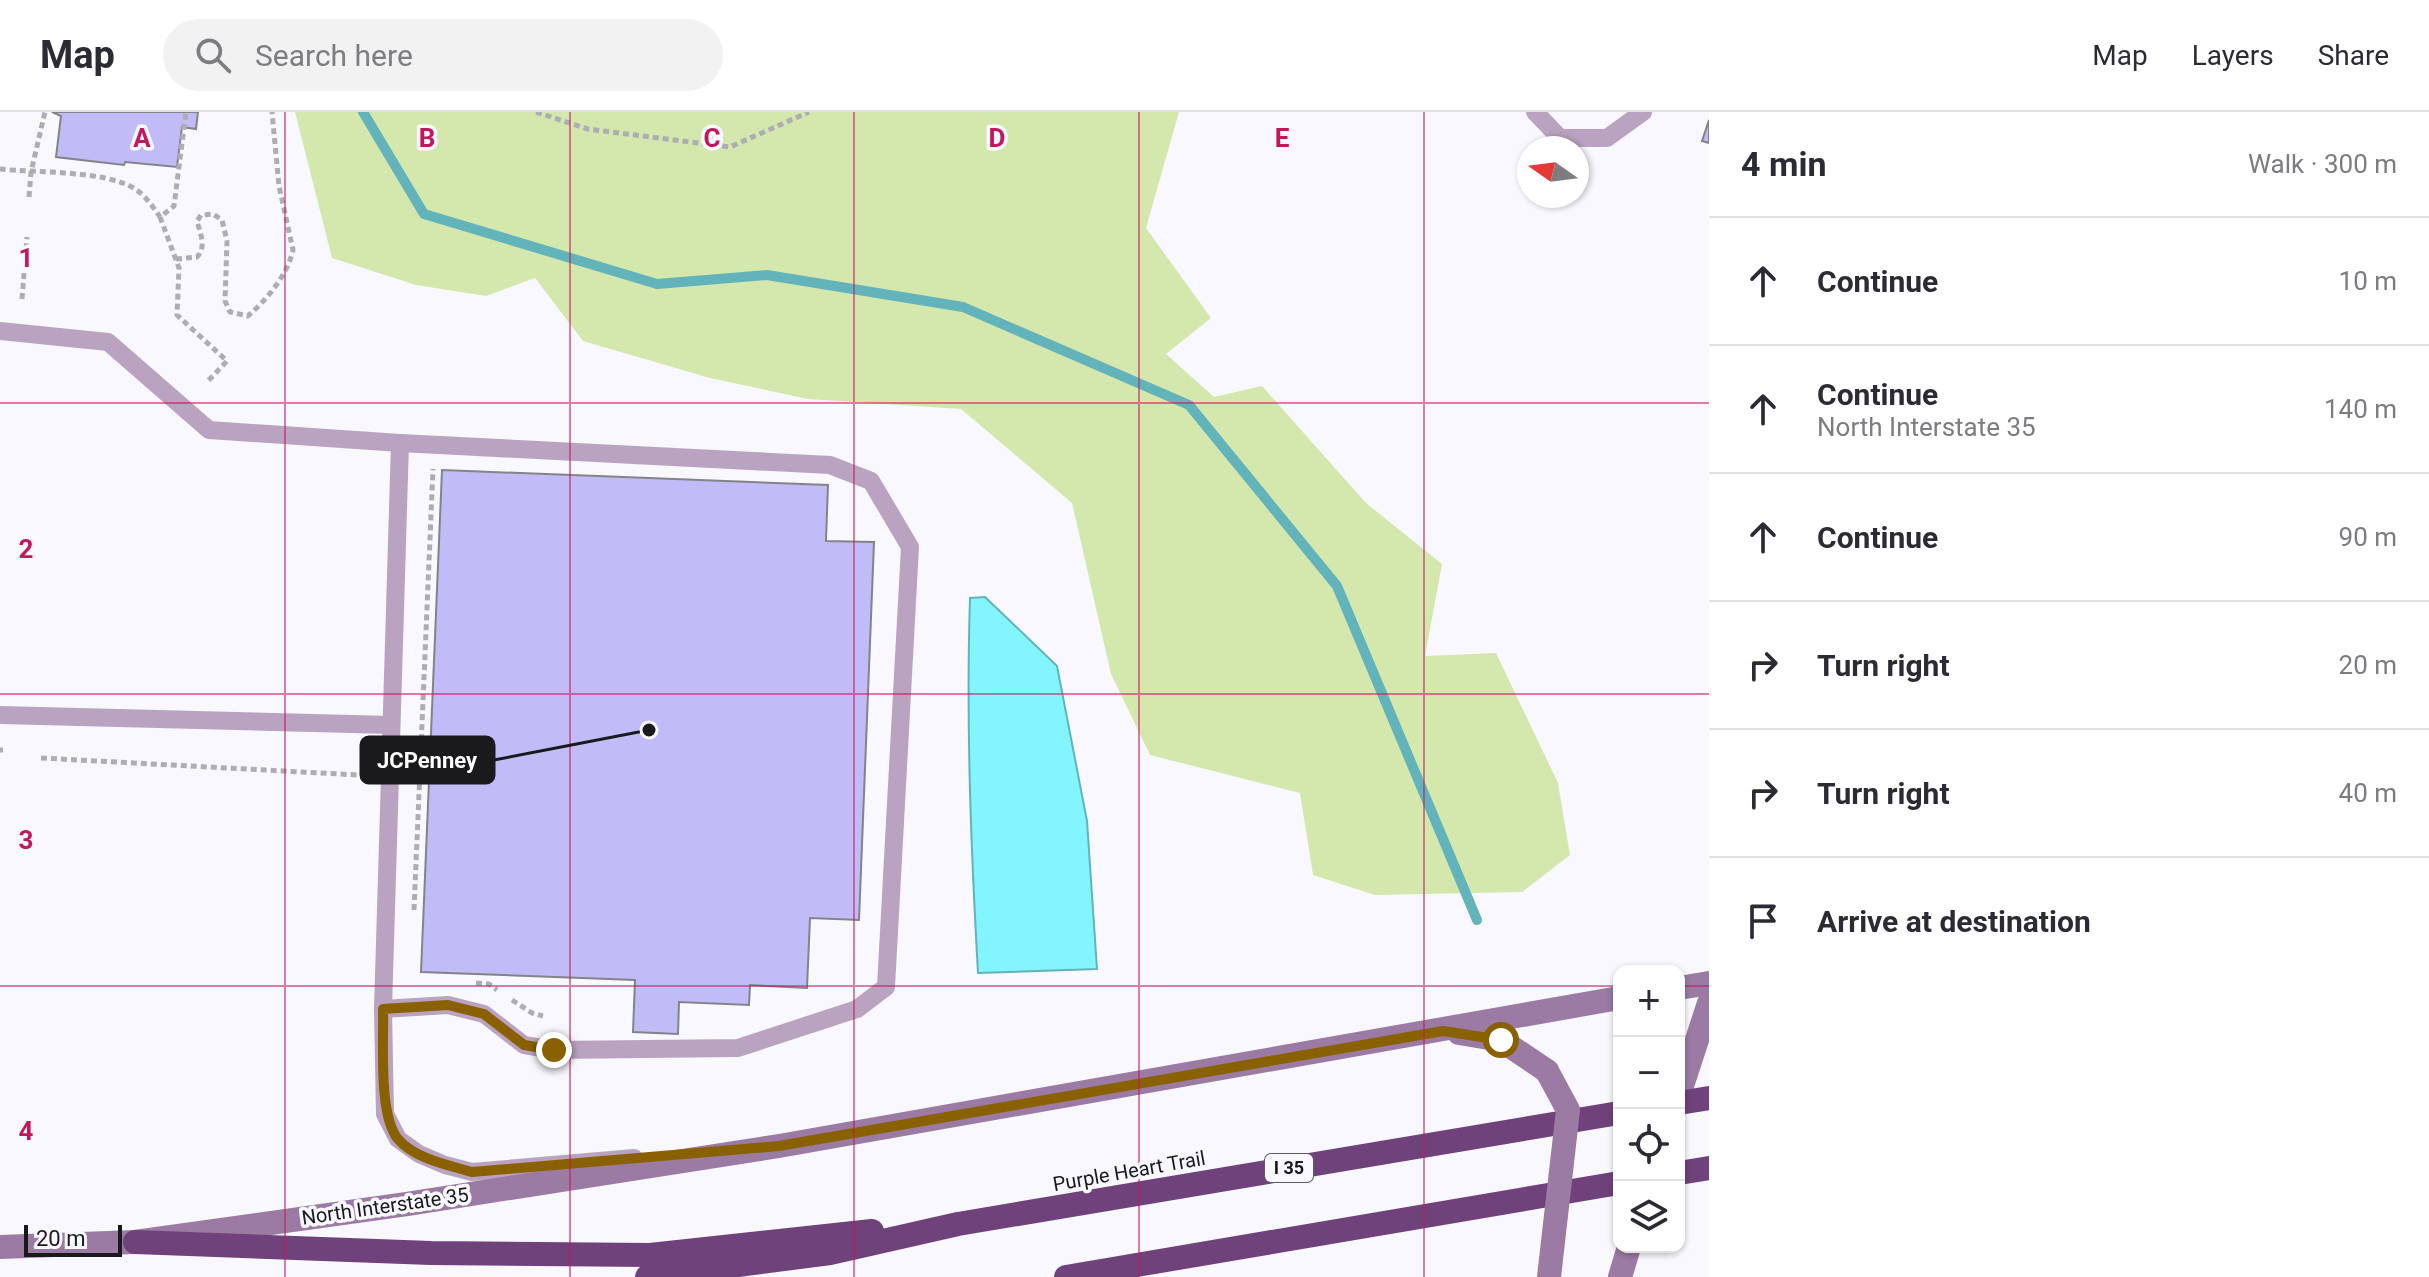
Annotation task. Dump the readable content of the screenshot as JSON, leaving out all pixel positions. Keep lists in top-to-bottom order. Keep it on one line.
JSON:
{"streets":{"highway":["I 35","Purple Heart Trail"],"main road":["North Interstate 35"]},"places":["JCPenney"],"scale_bar":"20 m","north":"left","page":{"header":"Map","search":"Search here","nav":["Map","Layers","Share"],"heading":["4 min","Walk · 300 m"],"list":[["Continue","10 m"],["Continue","North Interstate 35","140 m"],["Continue","90 m"],["Turn right","20 m"],["Turn right","40 m"],"Arrive at destination"],"map_buttons":["+","−"],"scale":"20 m"},"grid":{"columns":["A","B","C","D","E"],"rows":["1","2","3","4"]}}
